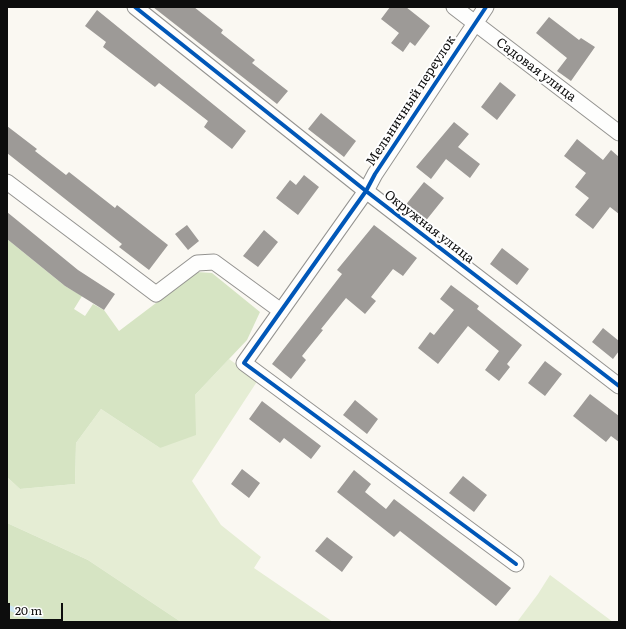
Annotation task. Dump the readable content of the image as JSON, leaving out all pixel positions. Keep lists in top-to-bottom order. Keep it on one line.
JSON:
{"streets":{"street":["Садовая улица","Мельничный переулок","Окружная улица"]},"crossings":[["Садовая улица","Мельничный переулок"],["Мельничный переулок","Окружная улица"]],"scale_bar":"20 m"}
